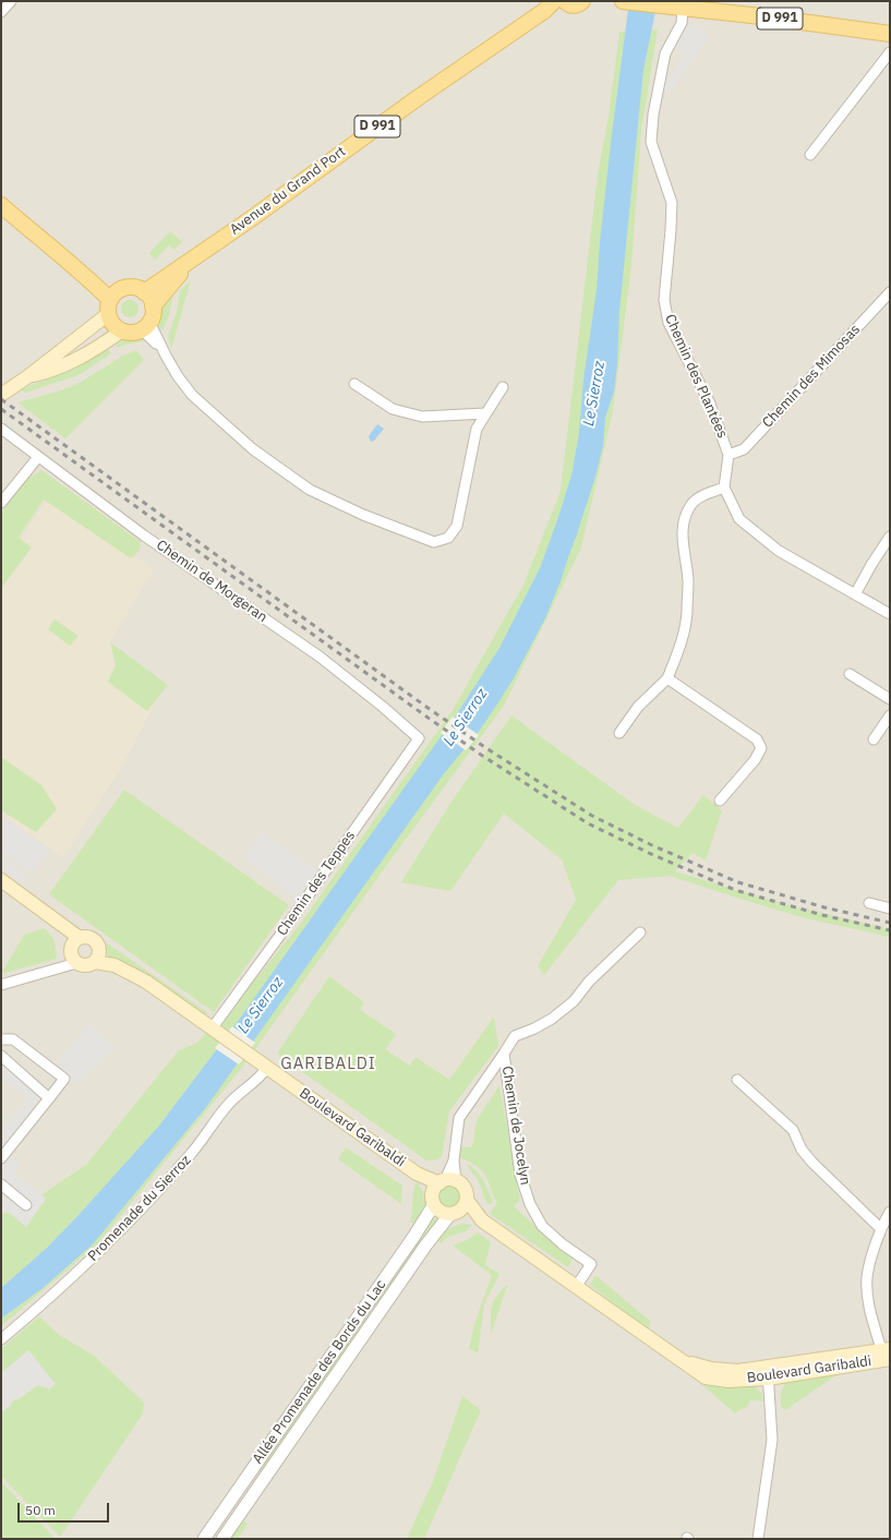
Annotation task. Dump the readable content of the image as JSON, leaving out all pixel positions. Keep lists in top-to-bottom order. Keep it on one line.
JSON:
{"streets":{"main road":["D 991","Avenue du Grand Port","Boulevard Garibaldi"],"street":["Chemin des Plantées","Chemin des Mimosas","Chemin de Morgeran","Chemin des Teppes","Chemin de Jocelyn","Promenade du Sierroz","Allée Promenade des Bords du Lac"]},"crossings":[["D 991","Chemin des Plantées"],["Chemin des Plantées","Chemin des Mimosas"],["Chemin de Morgeran","Chemin des Teppes"],["Chemin des Teppes","Boulevard Garibaldi"],["Chemin de Jocelyn","Boulevard Garibaldi"],["Chemin de Jocelyn","Allée Promenade des Bords du Lac"],["Boulevard Garibaldi","Promenade du Sierroz"],["Boulevard Garibaldi","Allée Promenade des Bords du Lac"]],"districts":["GARIBALDI"],"water":["Le Sierroz"],"scale_bar":"50 m"}
